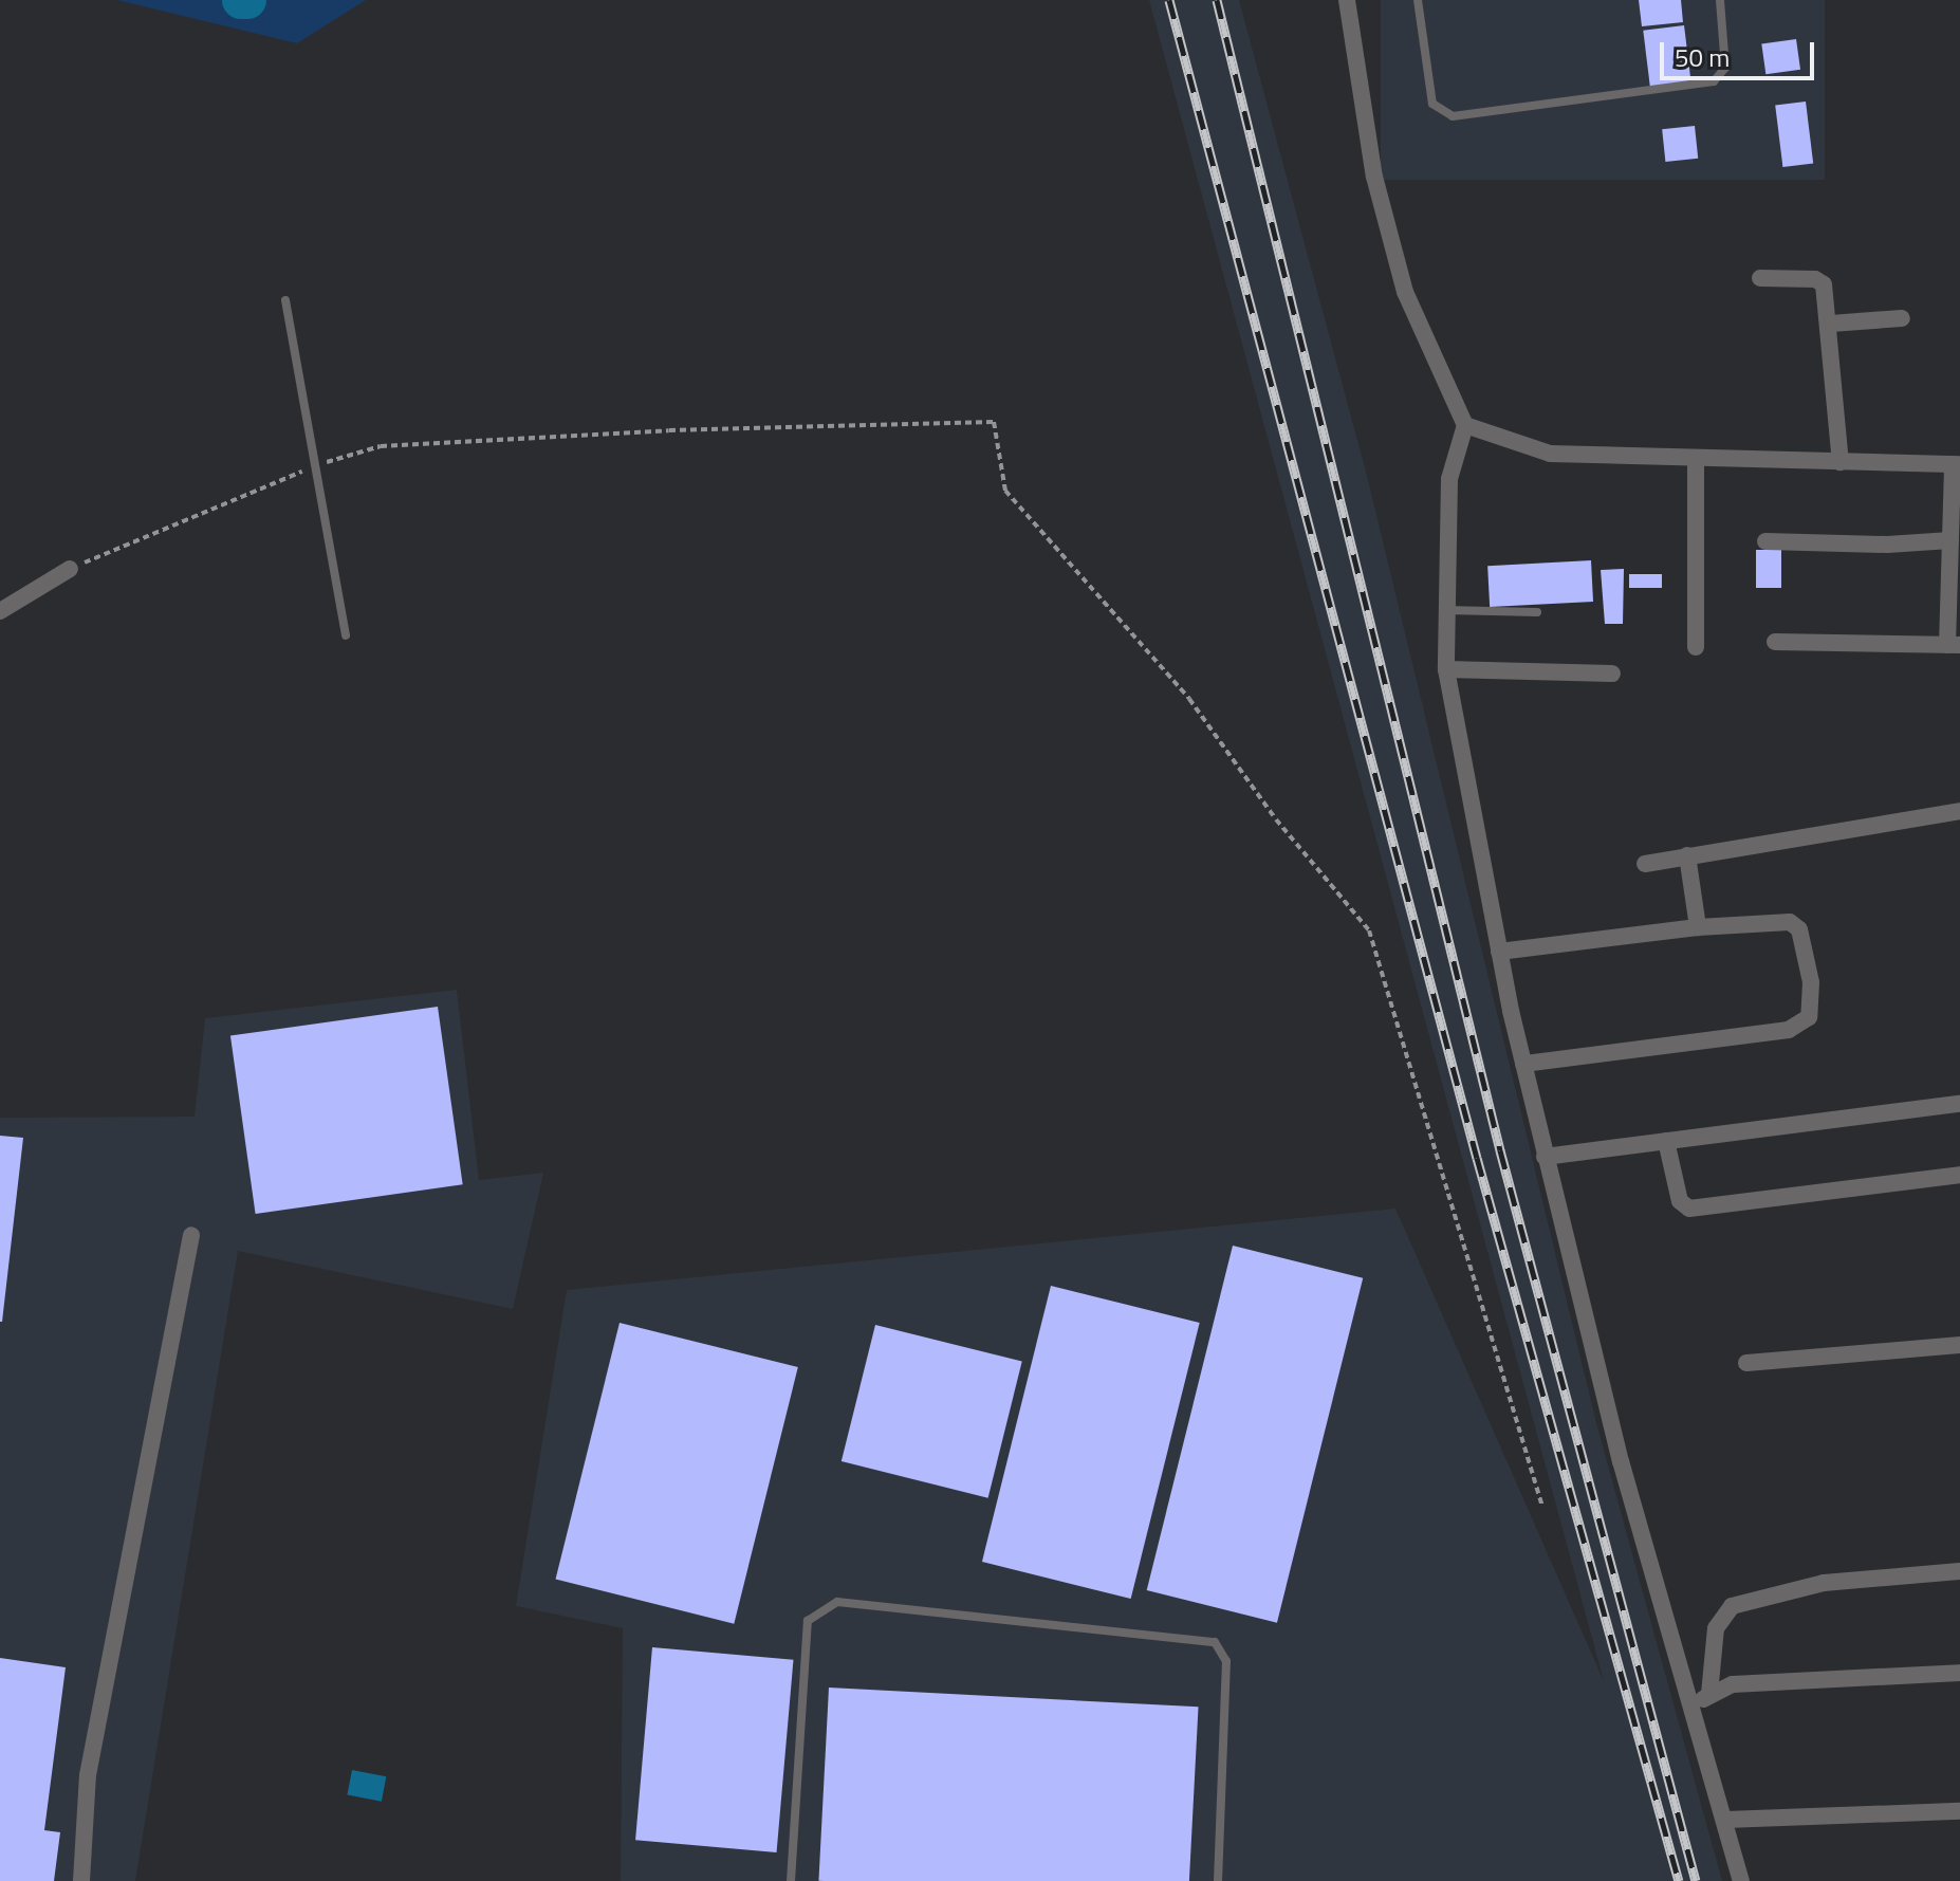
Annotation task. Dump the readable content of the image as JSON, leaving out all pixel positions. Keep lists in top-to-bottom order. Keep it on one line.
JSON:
{"scale_bar":"50 m"}
